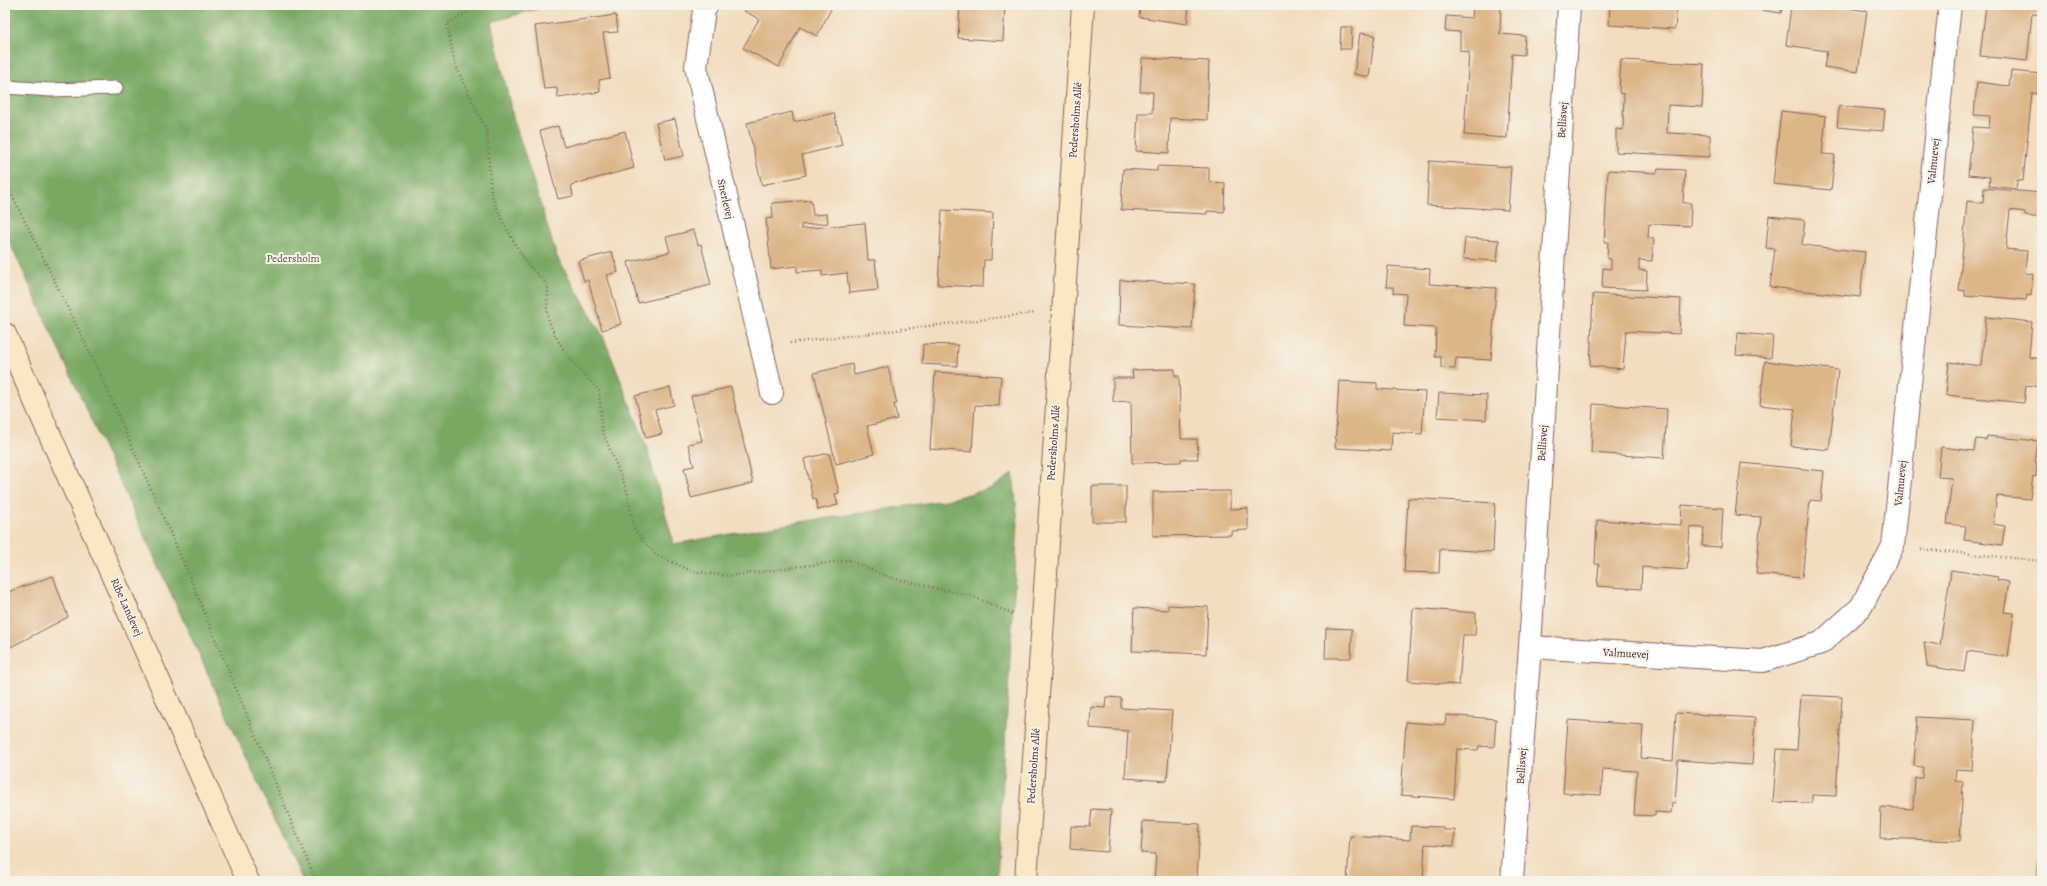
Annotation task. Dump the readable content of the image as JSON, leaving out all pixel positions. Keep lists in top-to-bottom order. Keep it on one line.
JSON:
{"streets":{"street":["Pedersholms Allé","Bellisvej","Valmuevej","Snerlevej","Ribe Landevej"]},"crossings":[["Bellisvej","Valmuevej"]],"parks":["Pedersholm"]}
